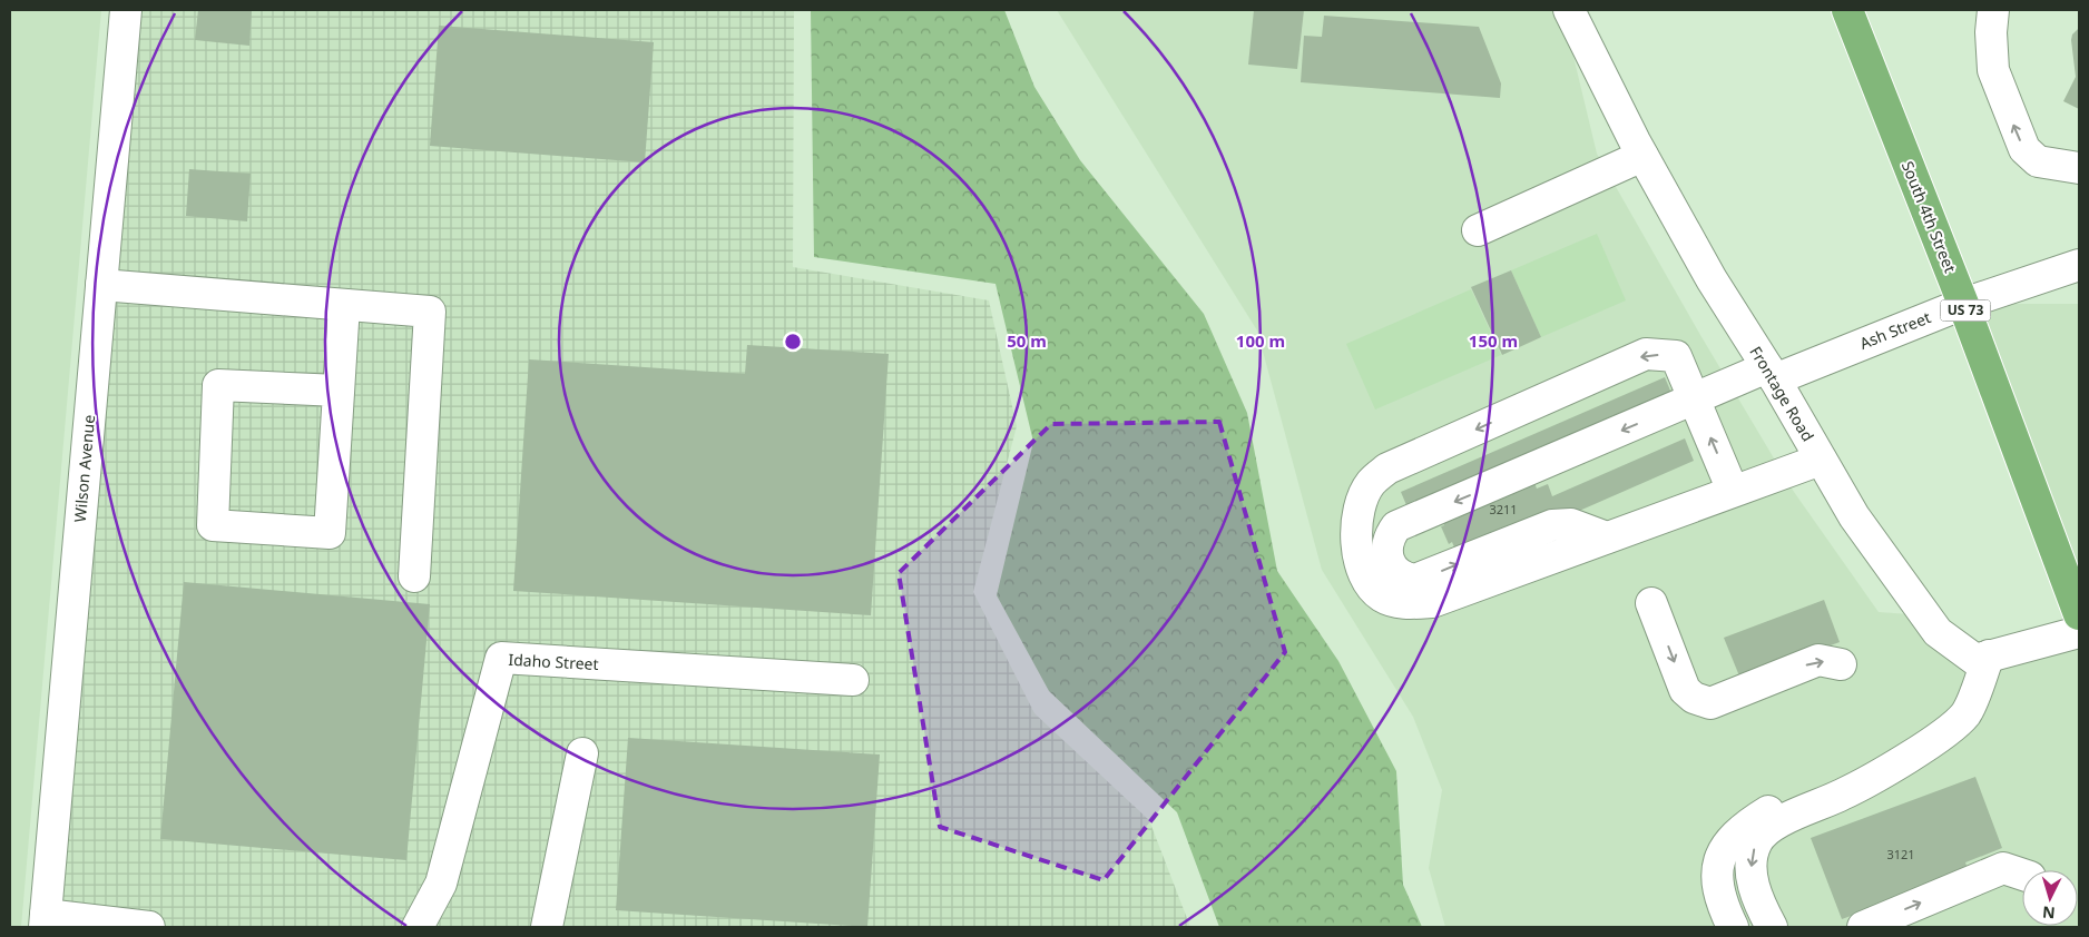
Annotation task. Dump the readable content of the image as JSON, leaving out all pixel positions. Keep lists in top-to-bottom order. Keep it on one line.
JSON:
{"streets":{"highway":["South 4th Street","US 73"],"street":["Ash Street","Frontage Road","Wilson Avenue","Idaho Street"]},"crossings":[["South 4th Street","Ash Street"],["Ash Street","Frontage Road"]],"house_numbers":["3211","3121"],"north":"bottom","rings":["50 m","100 m","150 m"]}
